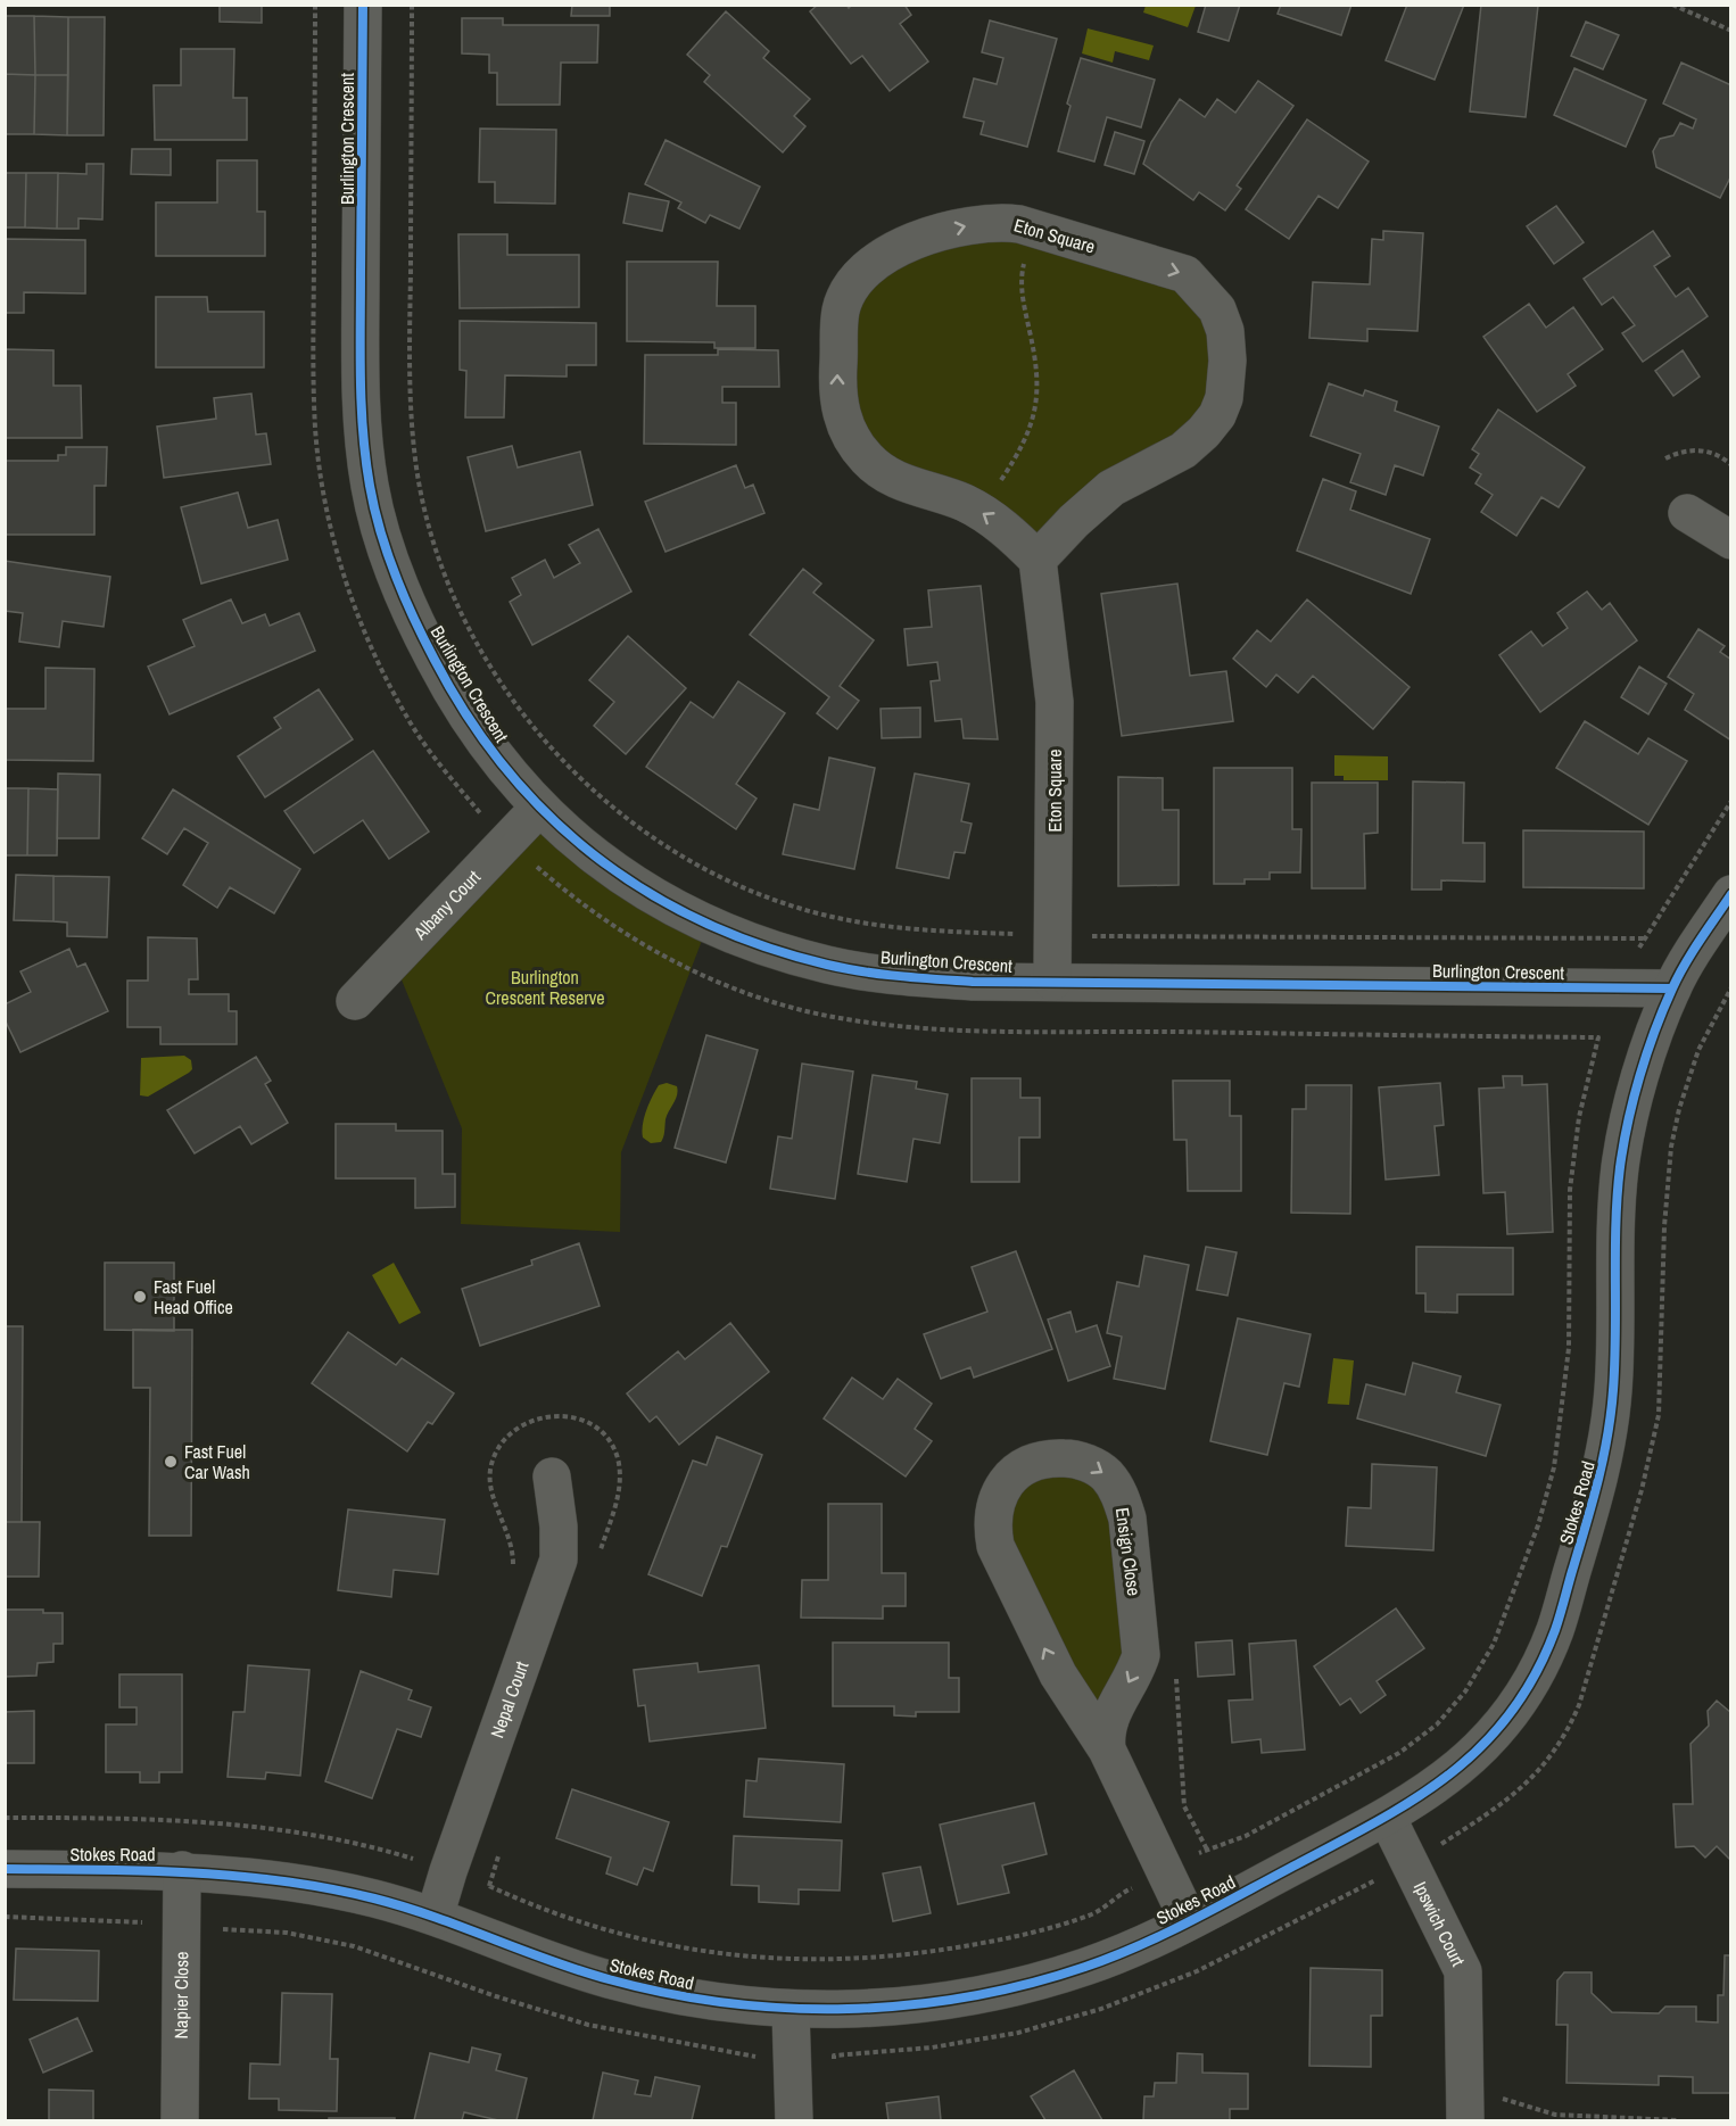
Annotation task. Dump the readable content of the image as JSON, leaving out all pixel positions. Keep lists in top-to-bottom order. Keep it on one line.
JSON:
{"streets":{"street":["Burlington Crescent","Eton Square","Albany Court","Stokes Road","Ensign Close","Nepal Court","Ipswich Court","Napier Close"]},"crossings":[["Burlington Crescent","Eton Square"],["Burlington Crescent","Albany Court"],["Burlington Crescent","Stokes Road"],["Stokes Road","Ensign Close"],["Stokes Road","Nepal Court"],["Stokes Road","Ipswich Court"],["Stokes Road","Napier Close"]],"parks":["Burlington Crescent Reserve"],"places":["Fast Fuel Head Office","Fast Fuel Car Wash"]}
